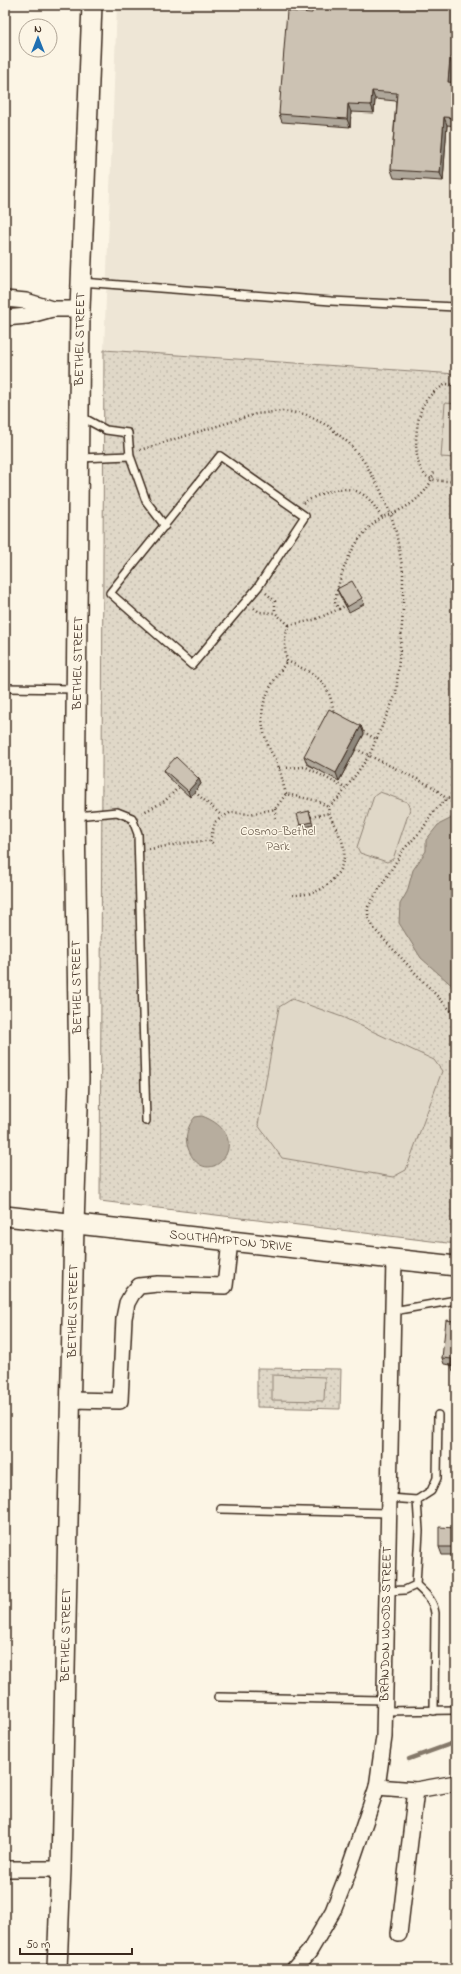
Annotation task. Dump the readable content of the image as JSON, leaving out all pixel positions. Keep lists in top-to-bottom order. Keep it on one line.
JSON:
{"streets":{"street":["BETHEL STREET","SOUTHAMPTON DRIVE","BRANDON WOODS STREET"]},"crossings":[["BETHEL STREET","SOUTHAMPTON DRIVE"],["SOUTHAMPTON DRIVE","BRANDON WOODS STREET"]],"parks":["Cosmo-Bethel Park"],"scale_bar":"50 m","north":"top"}
